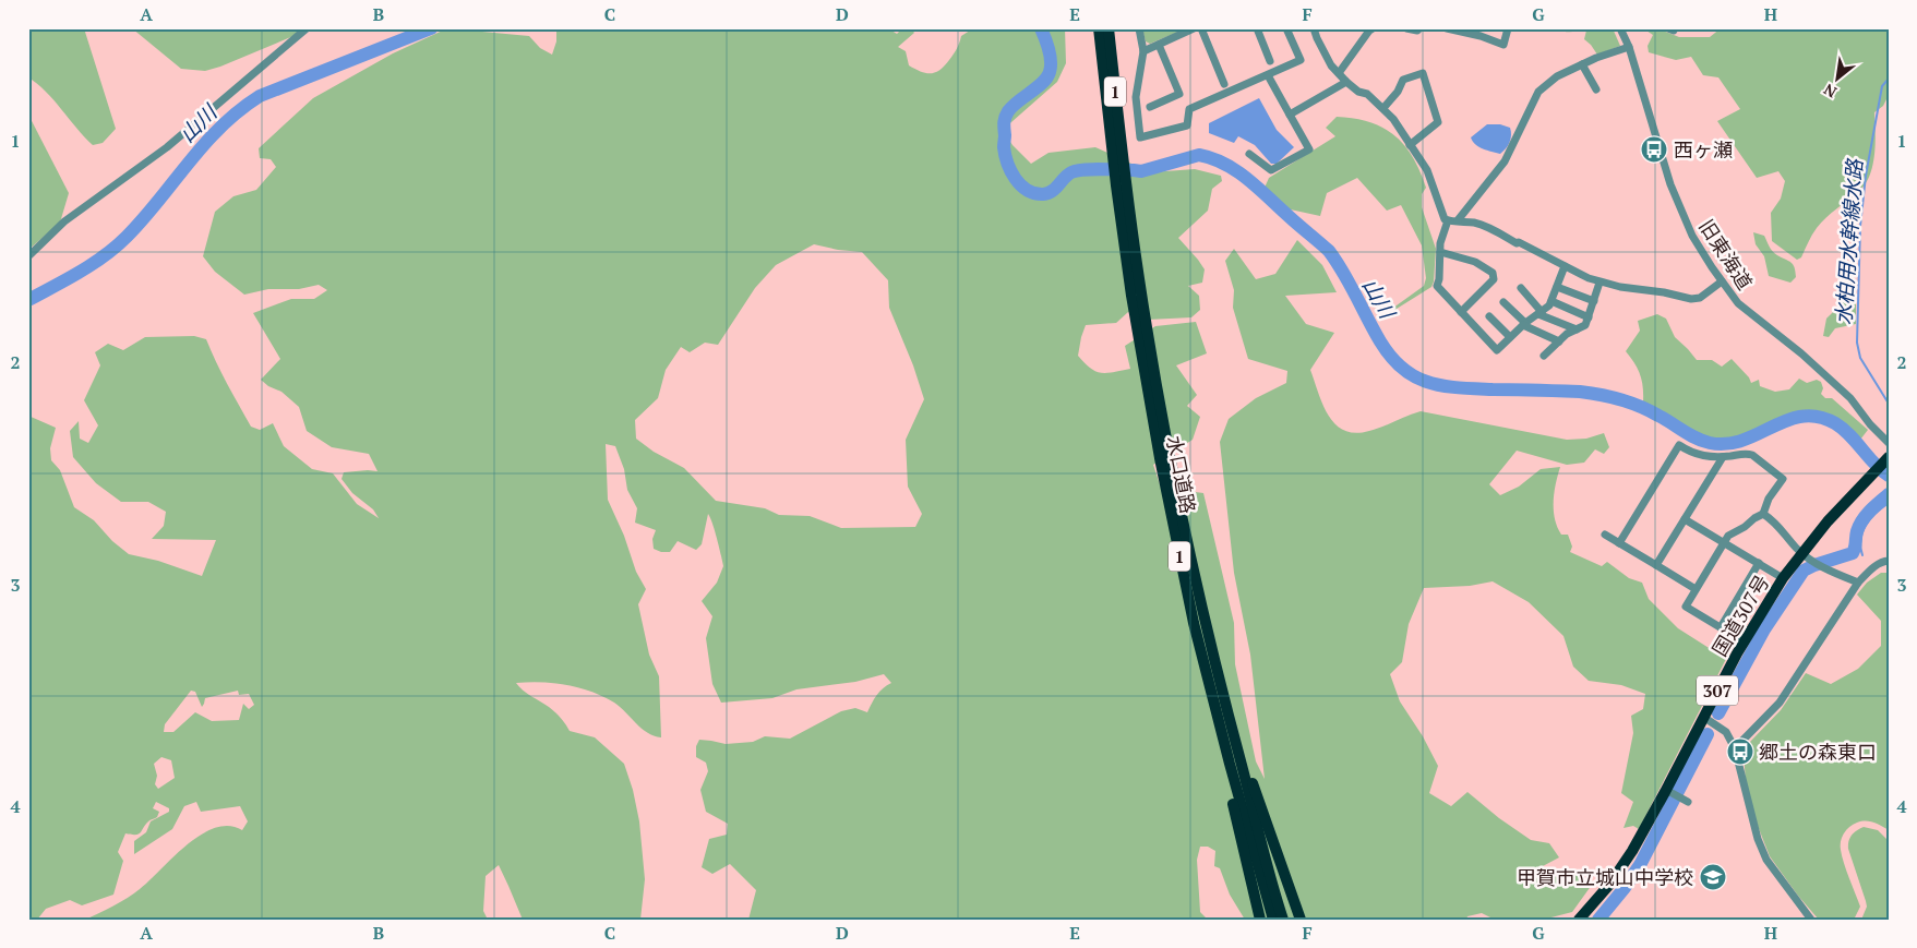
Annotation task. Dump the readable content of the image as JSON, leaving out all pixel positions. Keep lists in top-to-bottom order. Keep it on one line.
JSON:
{"streets":{"highway":["1","水口道路","国道307号","307"],"street":["旧東海道"]},"crossings":[["1","水口道路"]],"water":["山川","水柏用水幹線水路"],"places":{"bus stop":["西ヶ瀬","郷土の森東口"],"school or university":["甲賀市立城山中学校"]},"north":"bottom left","grid":{"columns":["A","B","C","D","E","F","G","H"],"rows":["1","2","3","4"]}}
